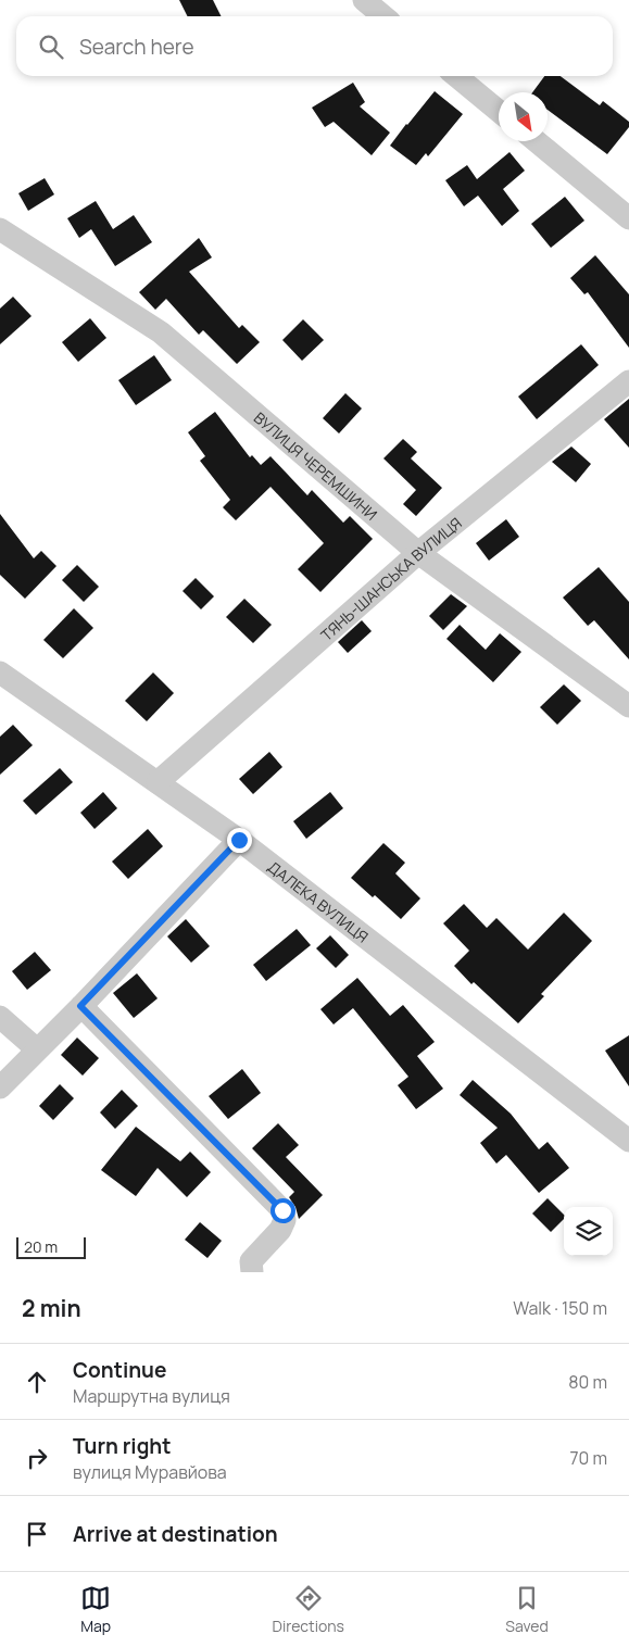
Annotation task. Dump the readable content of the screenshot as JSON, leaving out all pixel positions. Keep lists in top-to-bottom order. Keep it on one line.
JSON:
{"streets":{"street":["ВУЛИЦЯ ЧЕРЕМШИНИ","ТЯНЬ-ШАНСЬКА ВУЛИЦЯ","ДАЛЕКА ВУЛИЦЯ"]},"crossings":[["ВУЛИЦЯ ЧЕРЕМШИНИ","ТЯНЬ-ШАНСЬКА ВУЛИЦЯ"],["ТЯНЬ-ШАНСЬКА ВУЛИЦЯ","ДАЛЕКА ВУЛИЦЯ"]],"scale_bar":"20 m","north":"bottom right","page":{"search":"Search here","scale":"20 m","heading":["2 min","Walk · 150 m"],"list":[["Continue","Маршрутна вулиця","80 m"],["Turn right","вулиця Муравйова","70 m"],"Arrive at destination"],"nav":["Map","Directions","Saved"]}}
